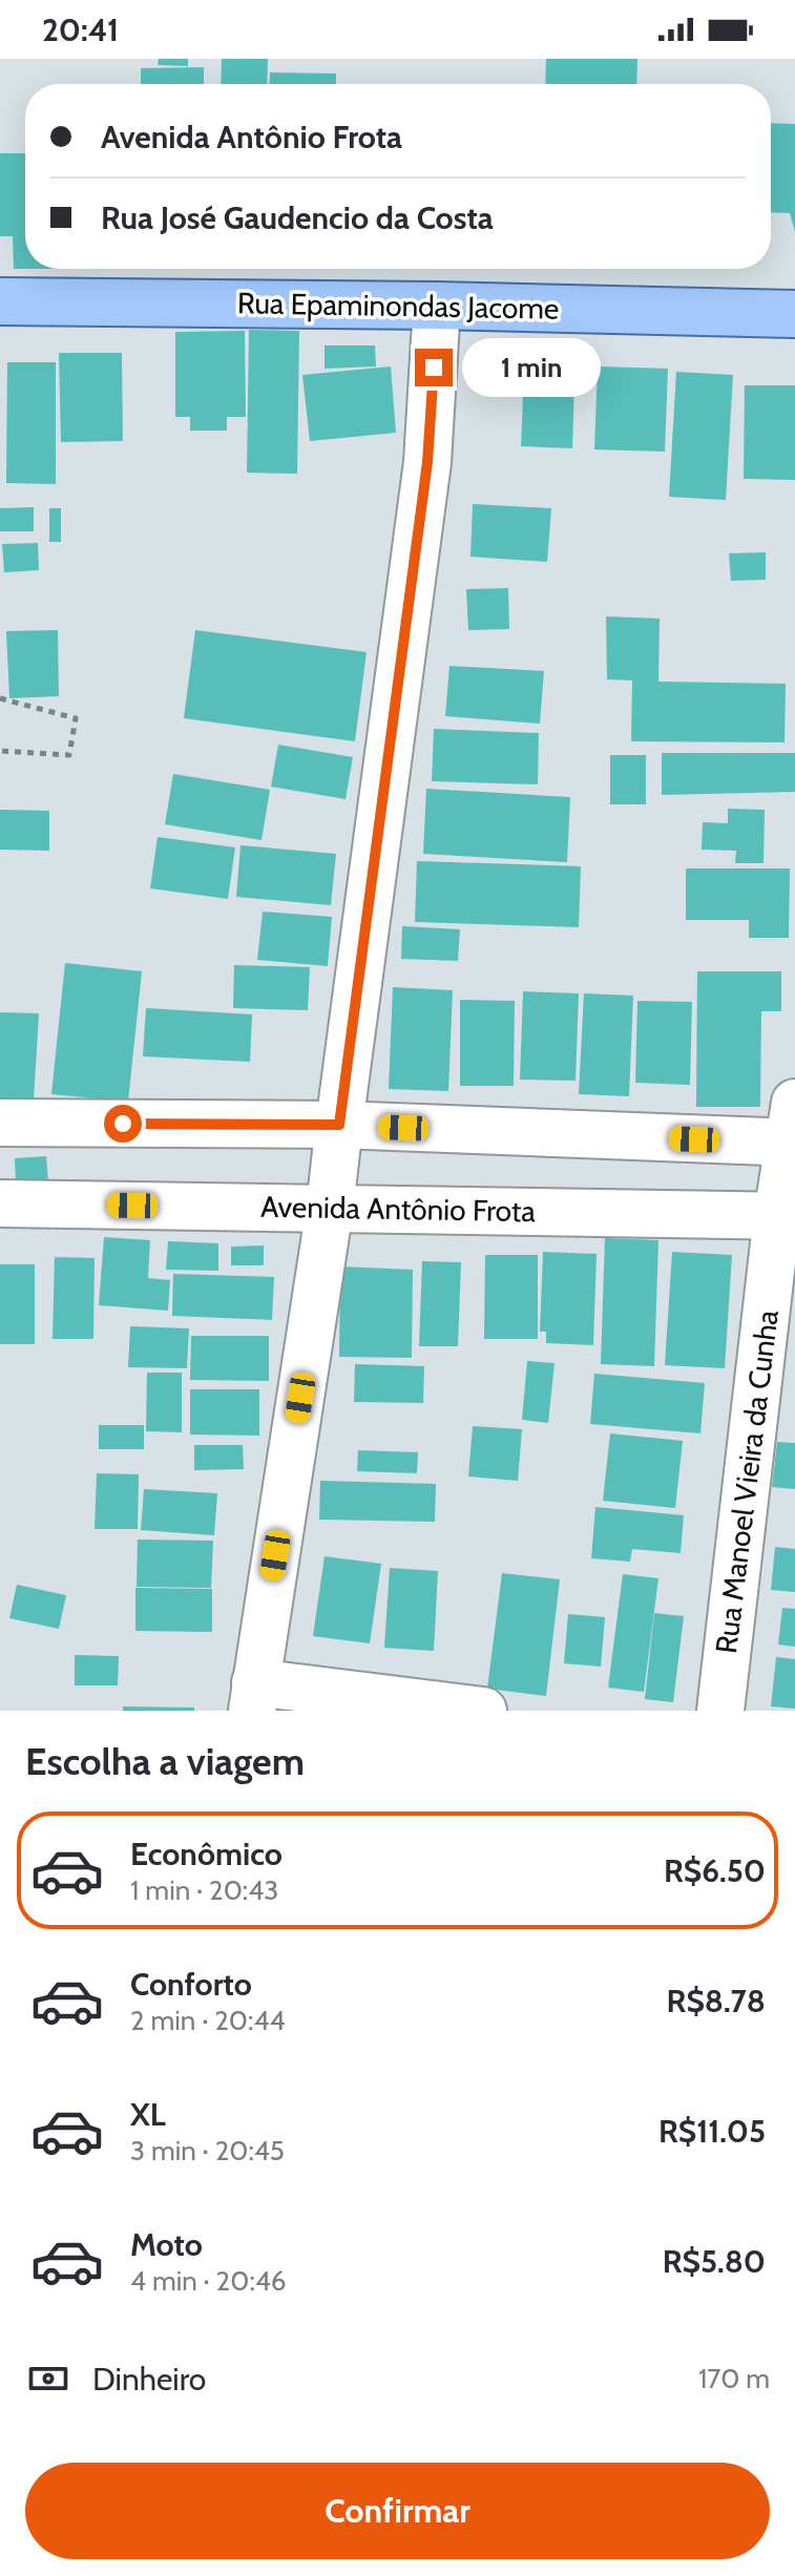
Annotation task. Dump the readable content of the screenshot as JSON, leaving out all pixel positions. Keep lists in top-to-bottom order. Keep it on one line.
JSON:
{"streets":{"main road":["Rua Epaminondas Jacome"],"street":["Avenida Antônio Frota","Rua Manoel Vieira da Cunha"]},"crossings":[["Avenida Antônio Frota","Rua Manoel Vieira da Cunha"]],"page":{"status":"20:41","banner":["Avenida Antônio Frota","Rua José Gaudencio da Costa"],"bubble":"1 min","heading":"Escolha a viagem","list":[{"name":"Econômico","note":"1 min · 20:43","value":"R$6.50"},{"name":"Conforto","note":"2 min · 20:44","value":"R$8.78"},{"name":"XL","note":"3 min · 20:45","value":"R$11.05"},{"name":"Moto","note":"4 min · 20:46","value":"R$5.80"}],"pay":["Dinheiro","170 m"],"buttons":"Confirmar"}}
